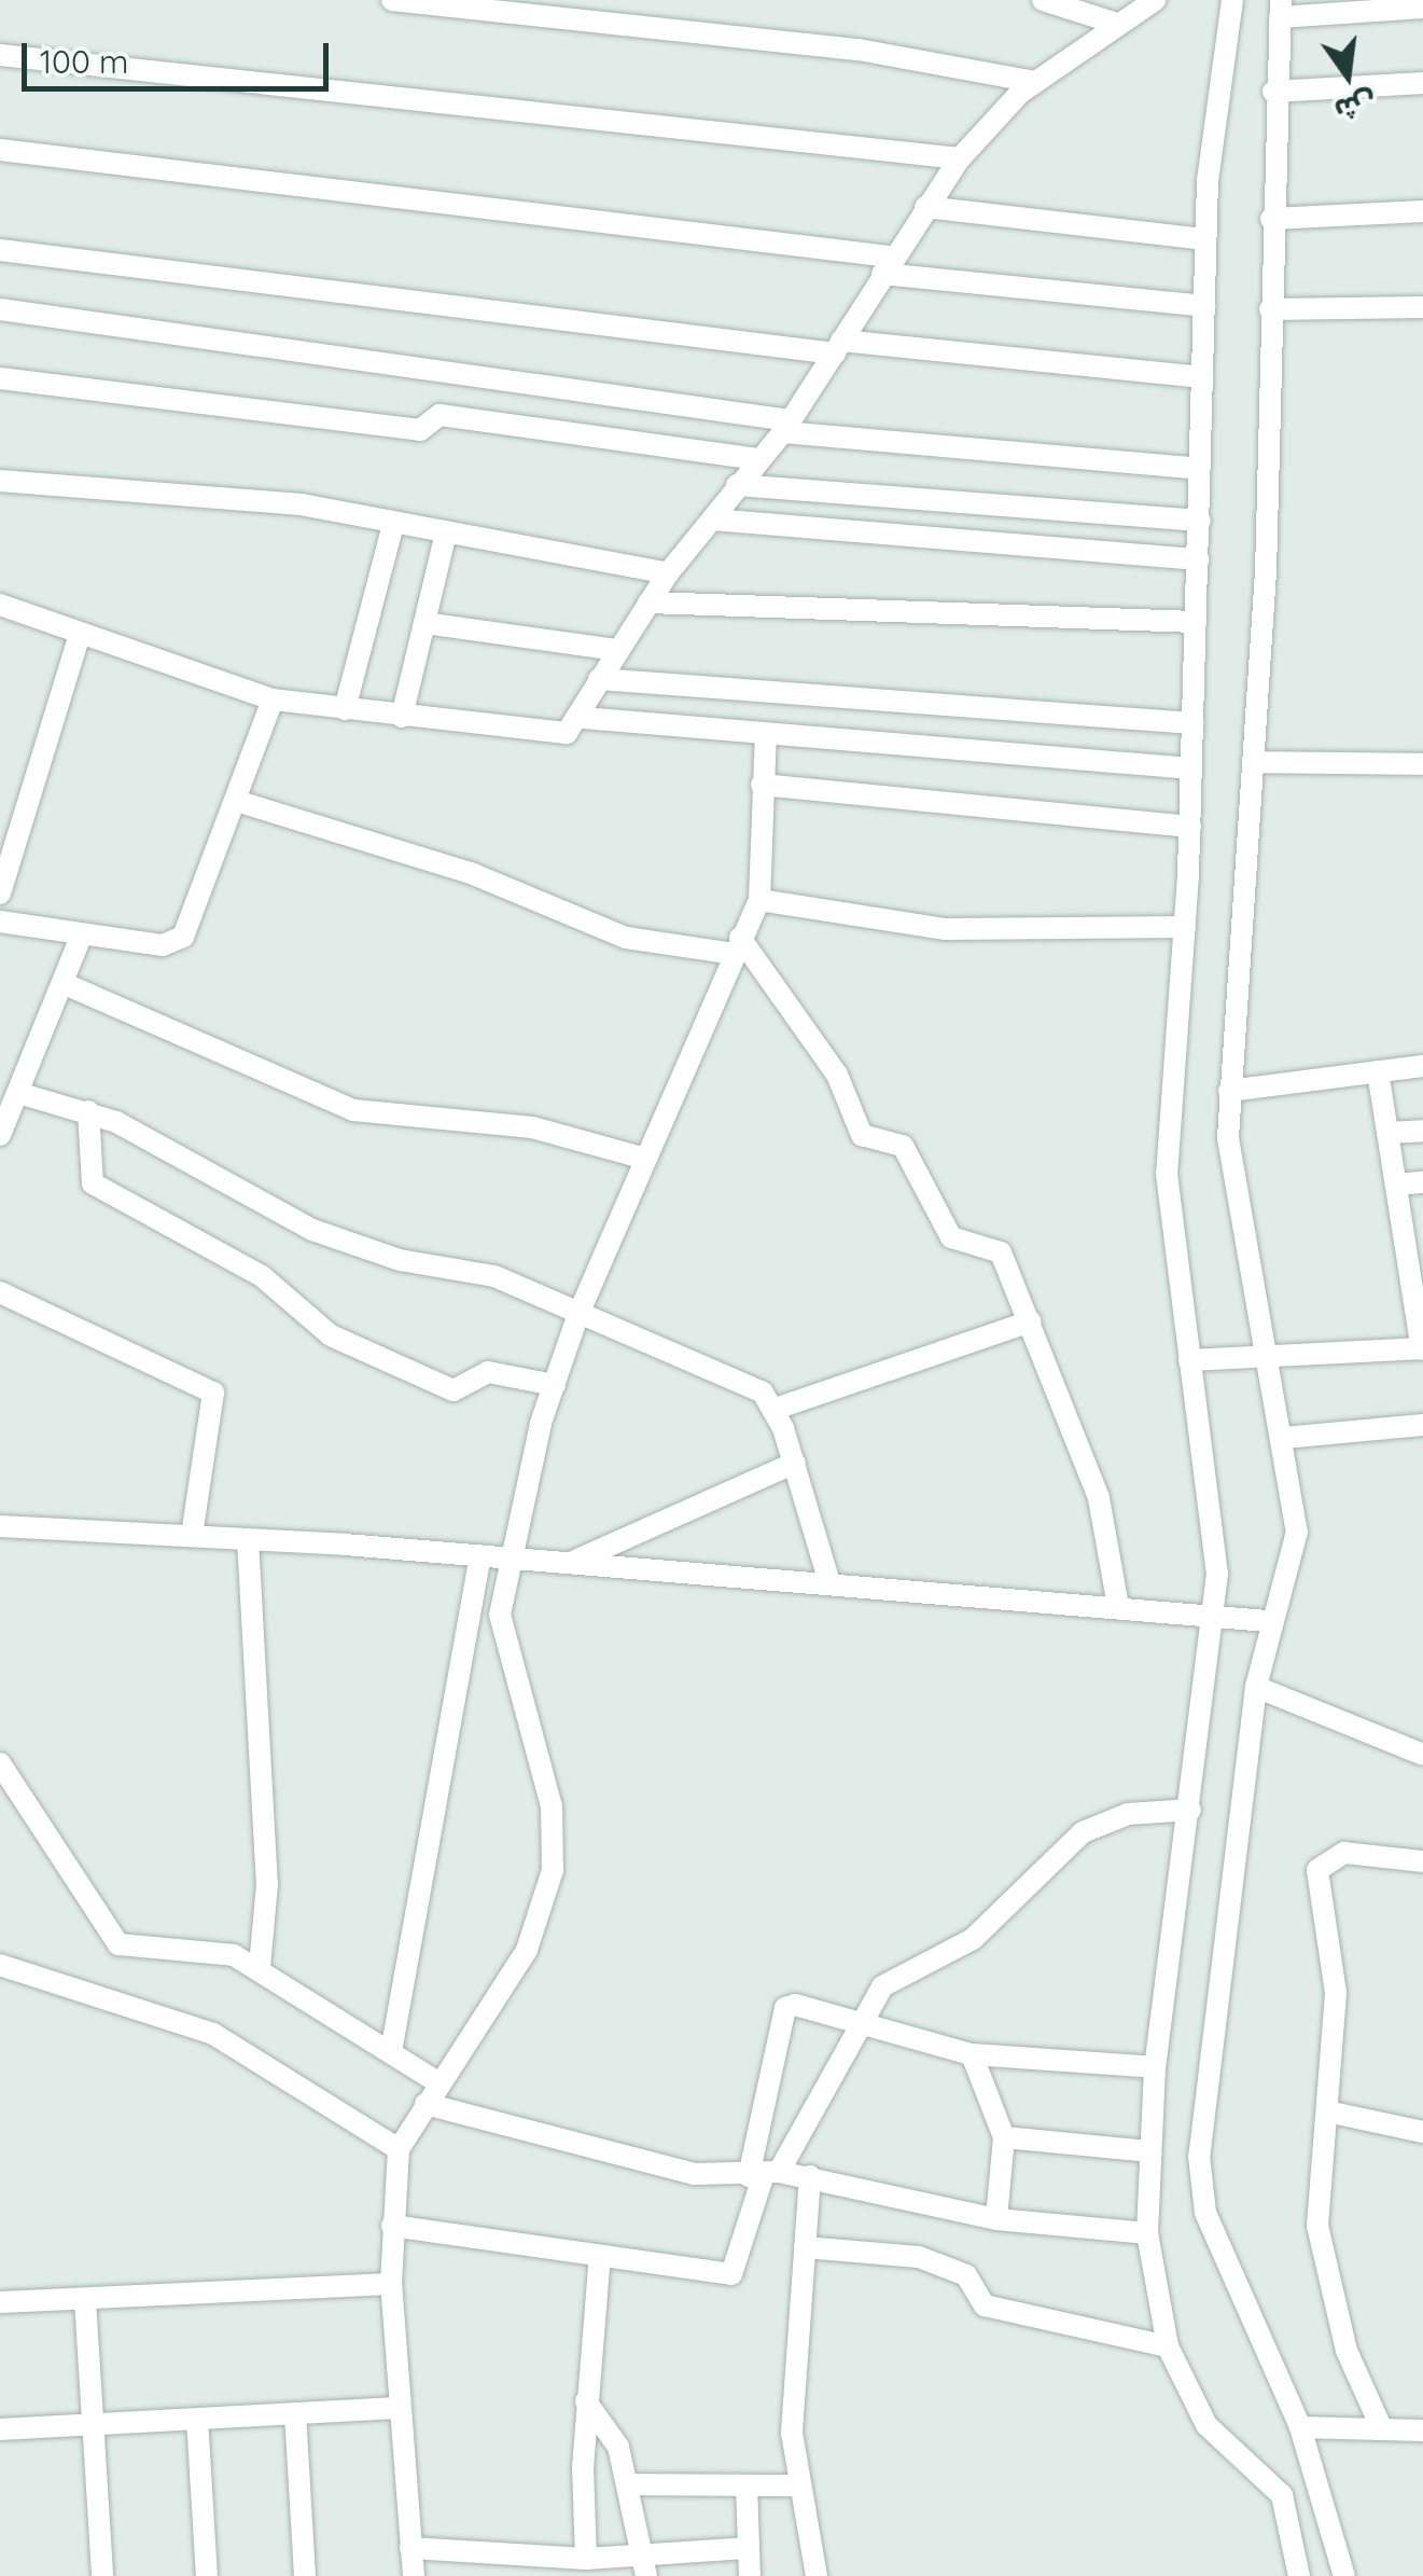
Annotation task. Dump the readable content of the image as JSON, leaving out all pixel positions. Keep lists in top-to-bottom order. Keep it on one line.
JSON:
{"scale_bar":"100 m","north":"bottom"}
